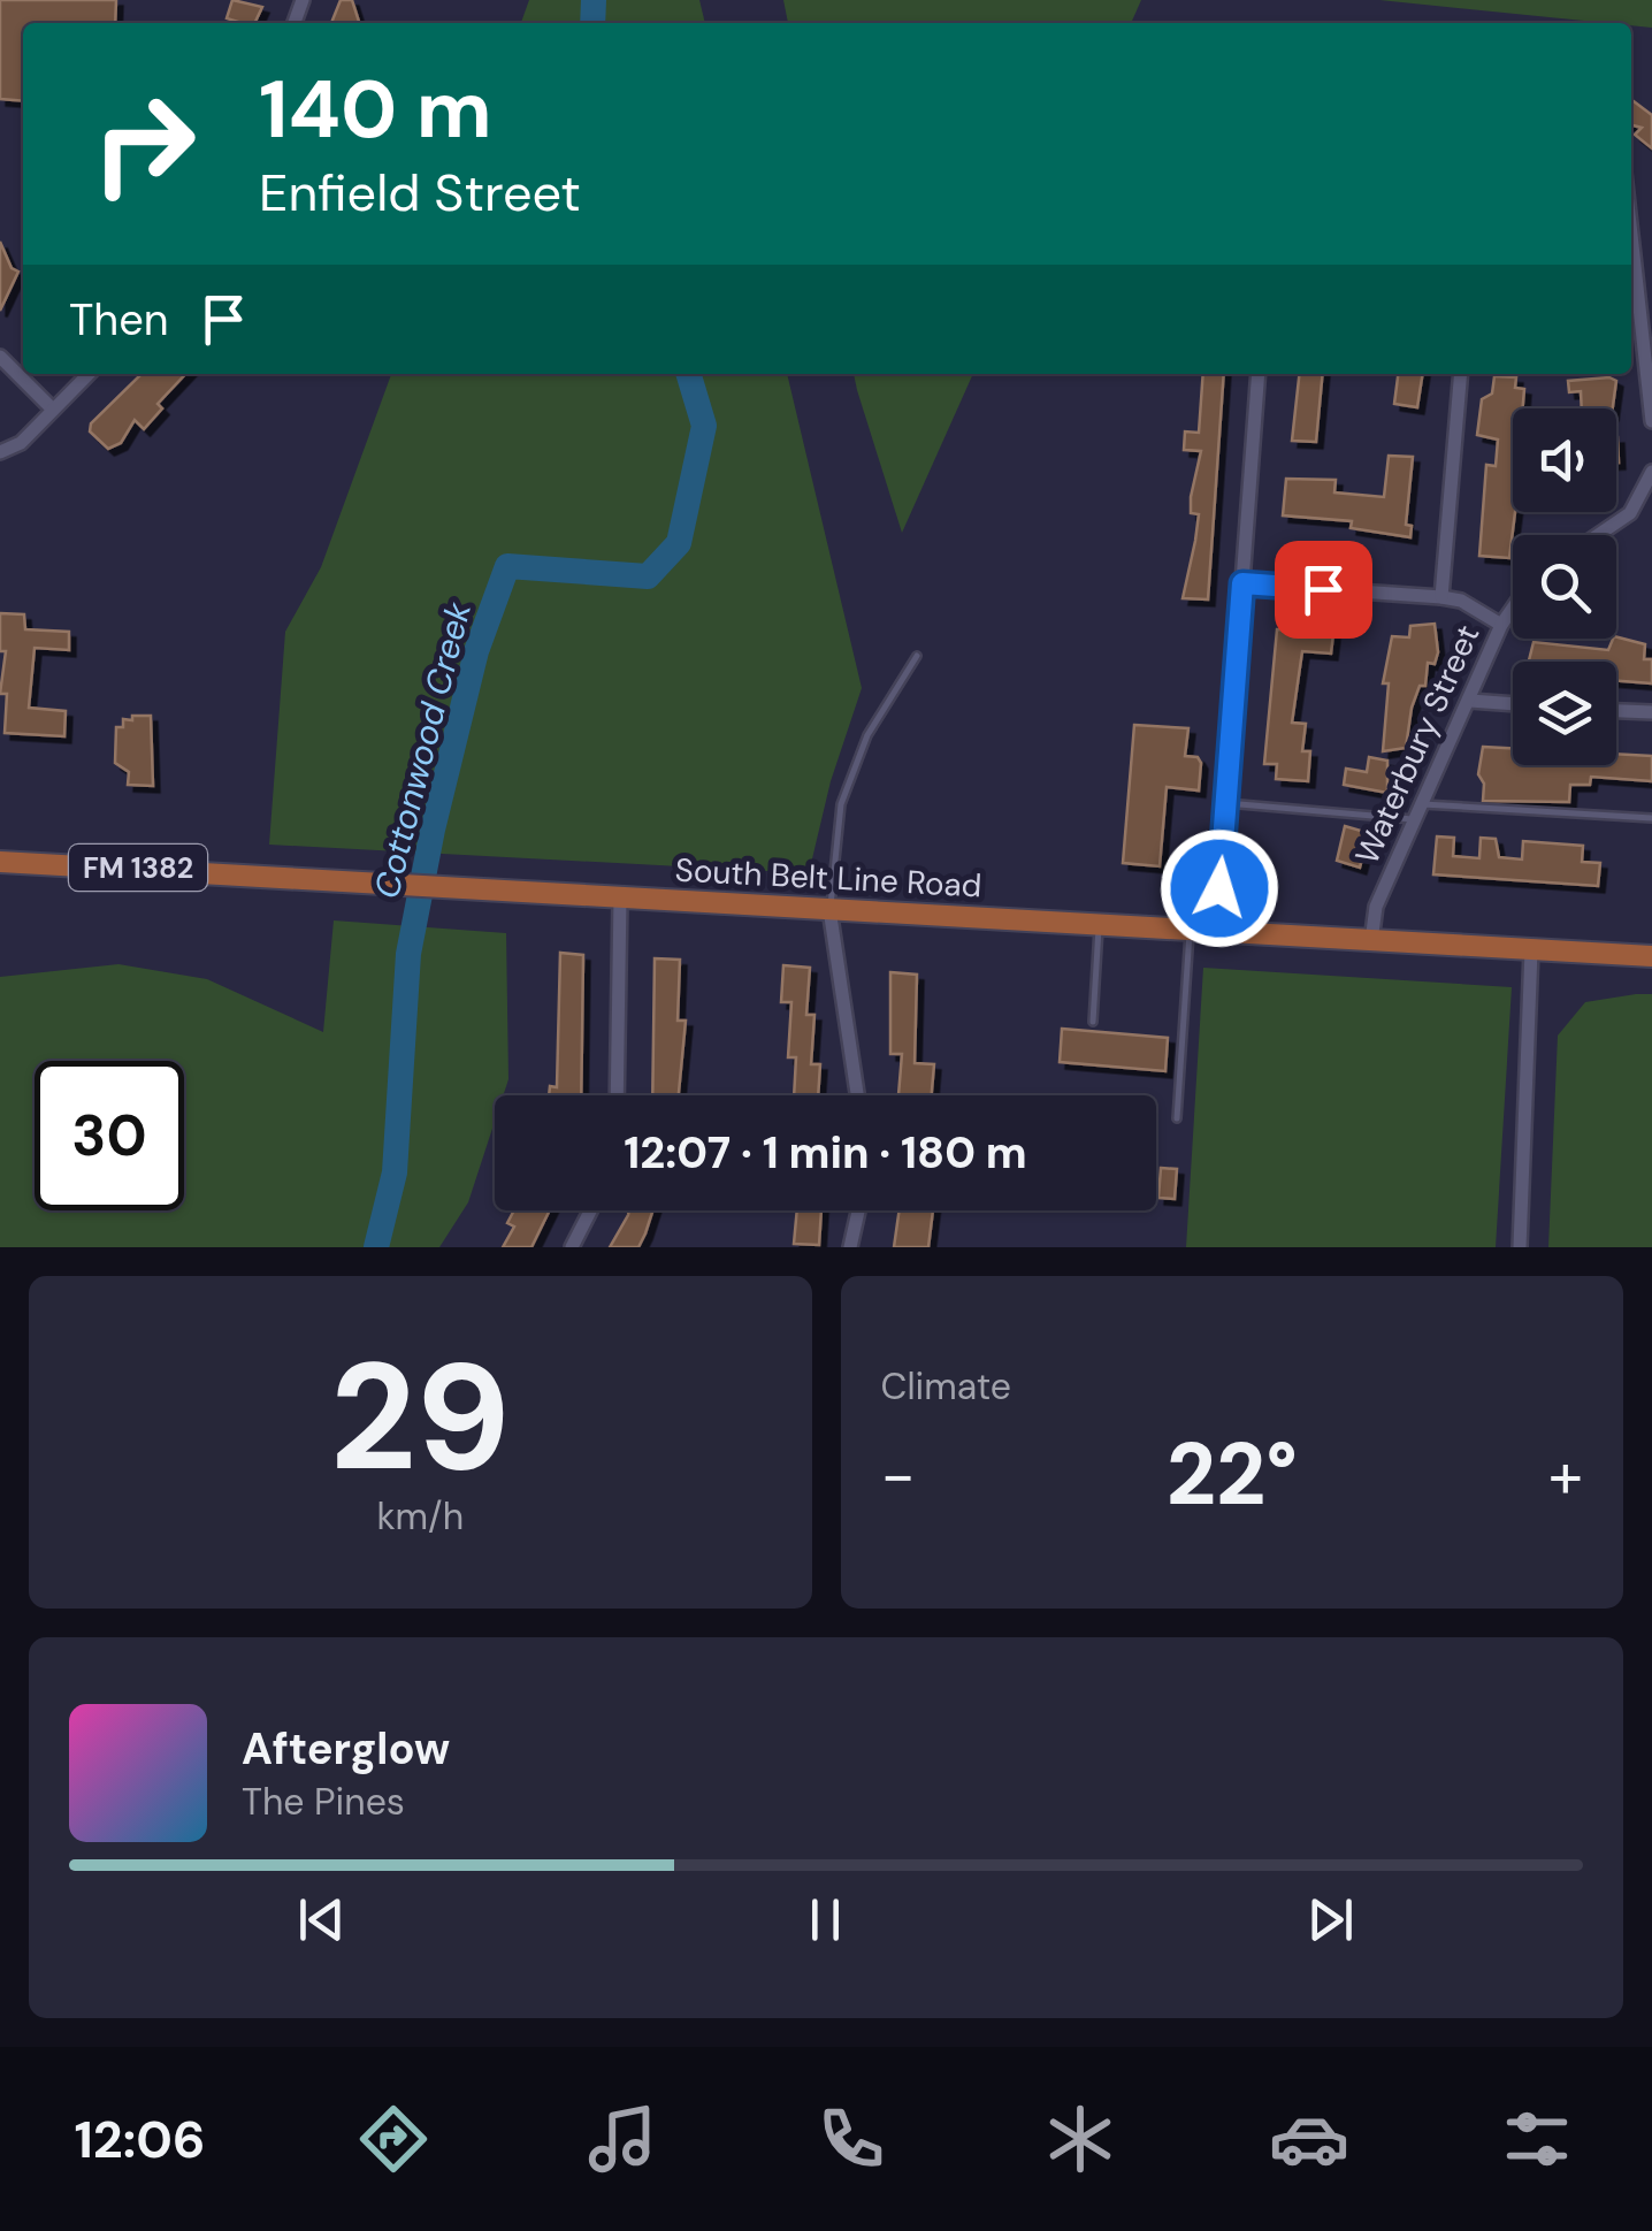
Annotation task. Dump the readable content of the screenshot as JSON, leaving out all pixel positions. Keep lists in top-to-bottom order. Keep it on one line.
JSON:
{"streets":{"main road":["FM 1382","South Belt Line Road"],"street":["Waterbury Street"]},"crossings":[["Waterbury Street","South Belt Line Road"]],"water":["Cottonwood Creek"],"page":{"turn":["140 m","Enfield Street"],"then":"Then","limit":"30","trip":"12:07 · 1 min · 180 m","tile":[["29","km/h"],"Climate"],"heat":["−","22°","+"],"song":["Afterglow","The Pines"],"tabs":"12:06"}}
